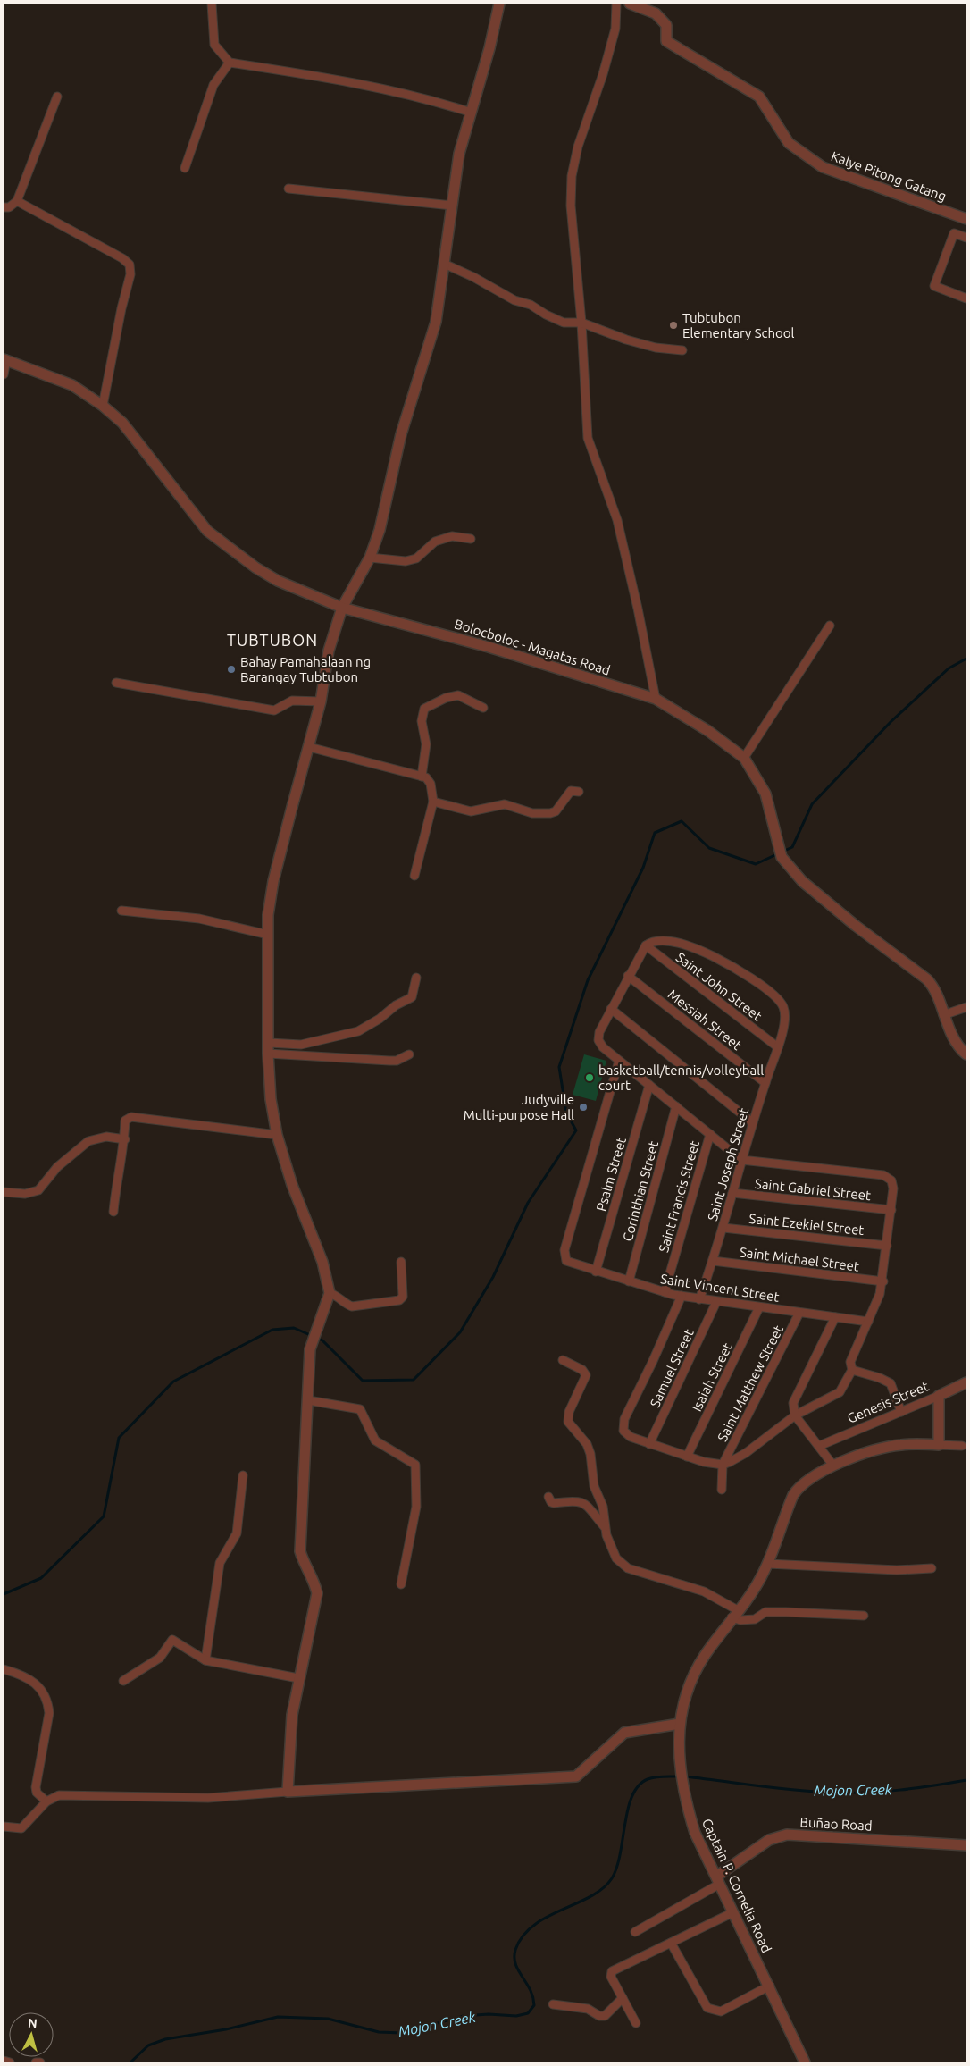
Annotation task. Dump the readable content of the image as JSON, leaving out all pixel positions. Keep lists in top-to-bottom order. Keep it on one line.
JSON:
{"streets":{"street":["Kalye Pitong Gatang","Bolocboloc - Magatas Road","Saint John Street","Messiah Street","Saint Joseph Street","Psalm Street","Saint Gabriel Street","Corinthian Street","Saint Francis Street","Saint Ezekiel Street","Saint Michael Street","Saint Vincent Street","Samuel Street","Isaiah Street","Saint Matthew Street","Genesis Street","Buñao Road","Captain P. Cornelia Road"]},"crossings":[["Saint John Street","Saint Joseph Street"],["Messiah Street","Saint Joseph Street"],["Saint Joseph Street","Saint Gabriel Street"],["Saint Joseph Street","Saint Ezekiel Street"],["Saint Joseph Street","Saint Michael Street"],["Saint Joseph Street","Saint Vincent Street"],["Psalm Street","Saint Vincent Street"],["Corinthian Street","Saint Vincent Street"],["Saint Francis Street","Saint Vincent Street"],["Saint Vincent Street","Samuel Street"],["Saint Vincent Street","Isaiah Street"],["Saint Vincent Street","Saint Matthew Street"],["Buñao Road","Captain P. Cornelia Road"]],"districts":["TUBTUBON"],"water":["Mojon Creek"],"places":["Tubtubon Elementary School","Bahay Pamahalaan ng Barangay Tubtubon","basketball/tennis/volleyball court","Judyville Multi-purpose Hall"],"north":"top"}
